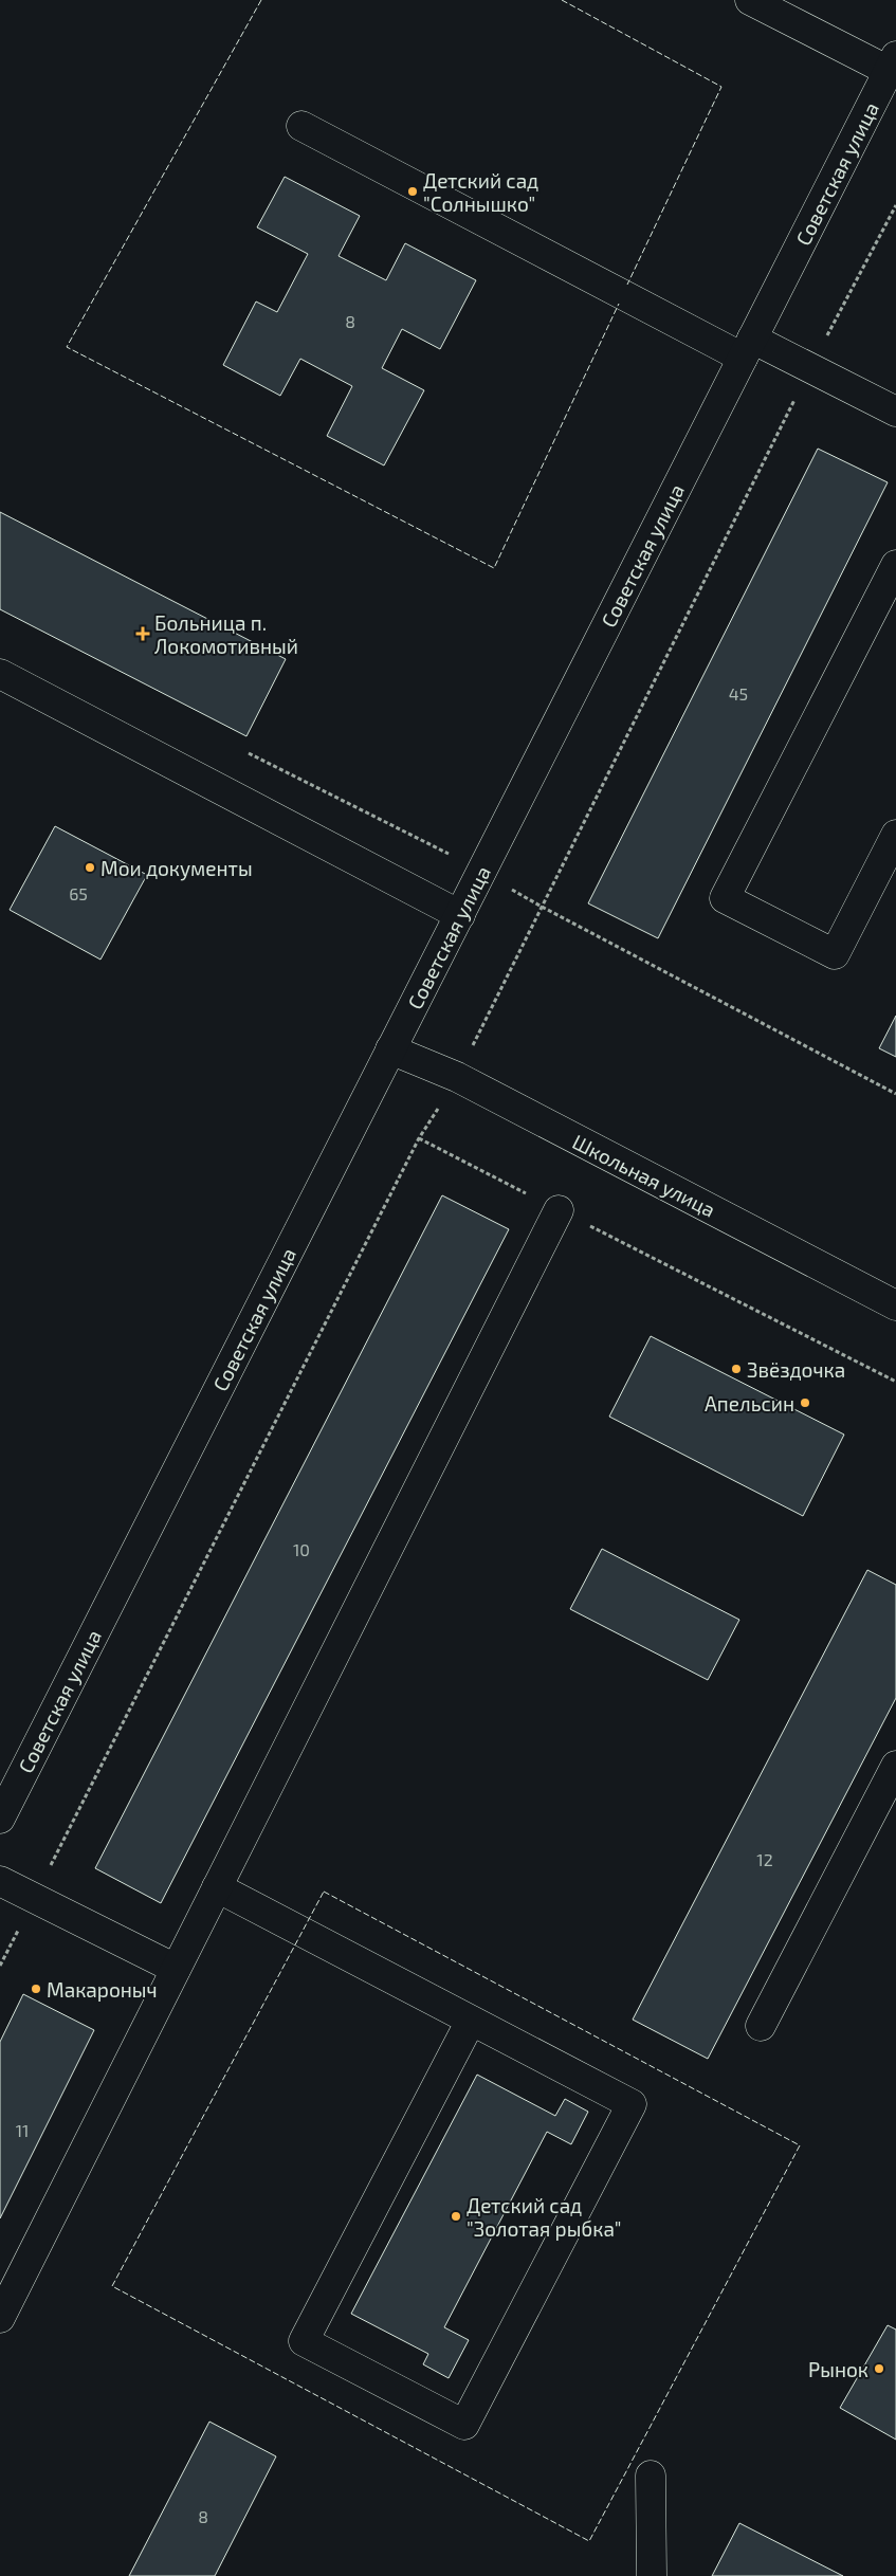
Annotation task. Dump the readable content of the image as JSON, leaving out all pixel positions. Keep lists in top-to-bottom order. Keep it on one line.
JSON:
{"streets":{"street":["Советская улица","Школьная улица"]},"crossings":[["Советская улица","Школьная улица"]],"places":{"other":["Детский сад \"Солнышко\"","Мои документы","Звёздочка","Апельсин","Макароныч","Детский сад \"Золотая рыбка\"","Рынок"],"health":["Больница п. Локомотивный"]},"house_numbers":["8","45","65","10","12","11","8"]}
